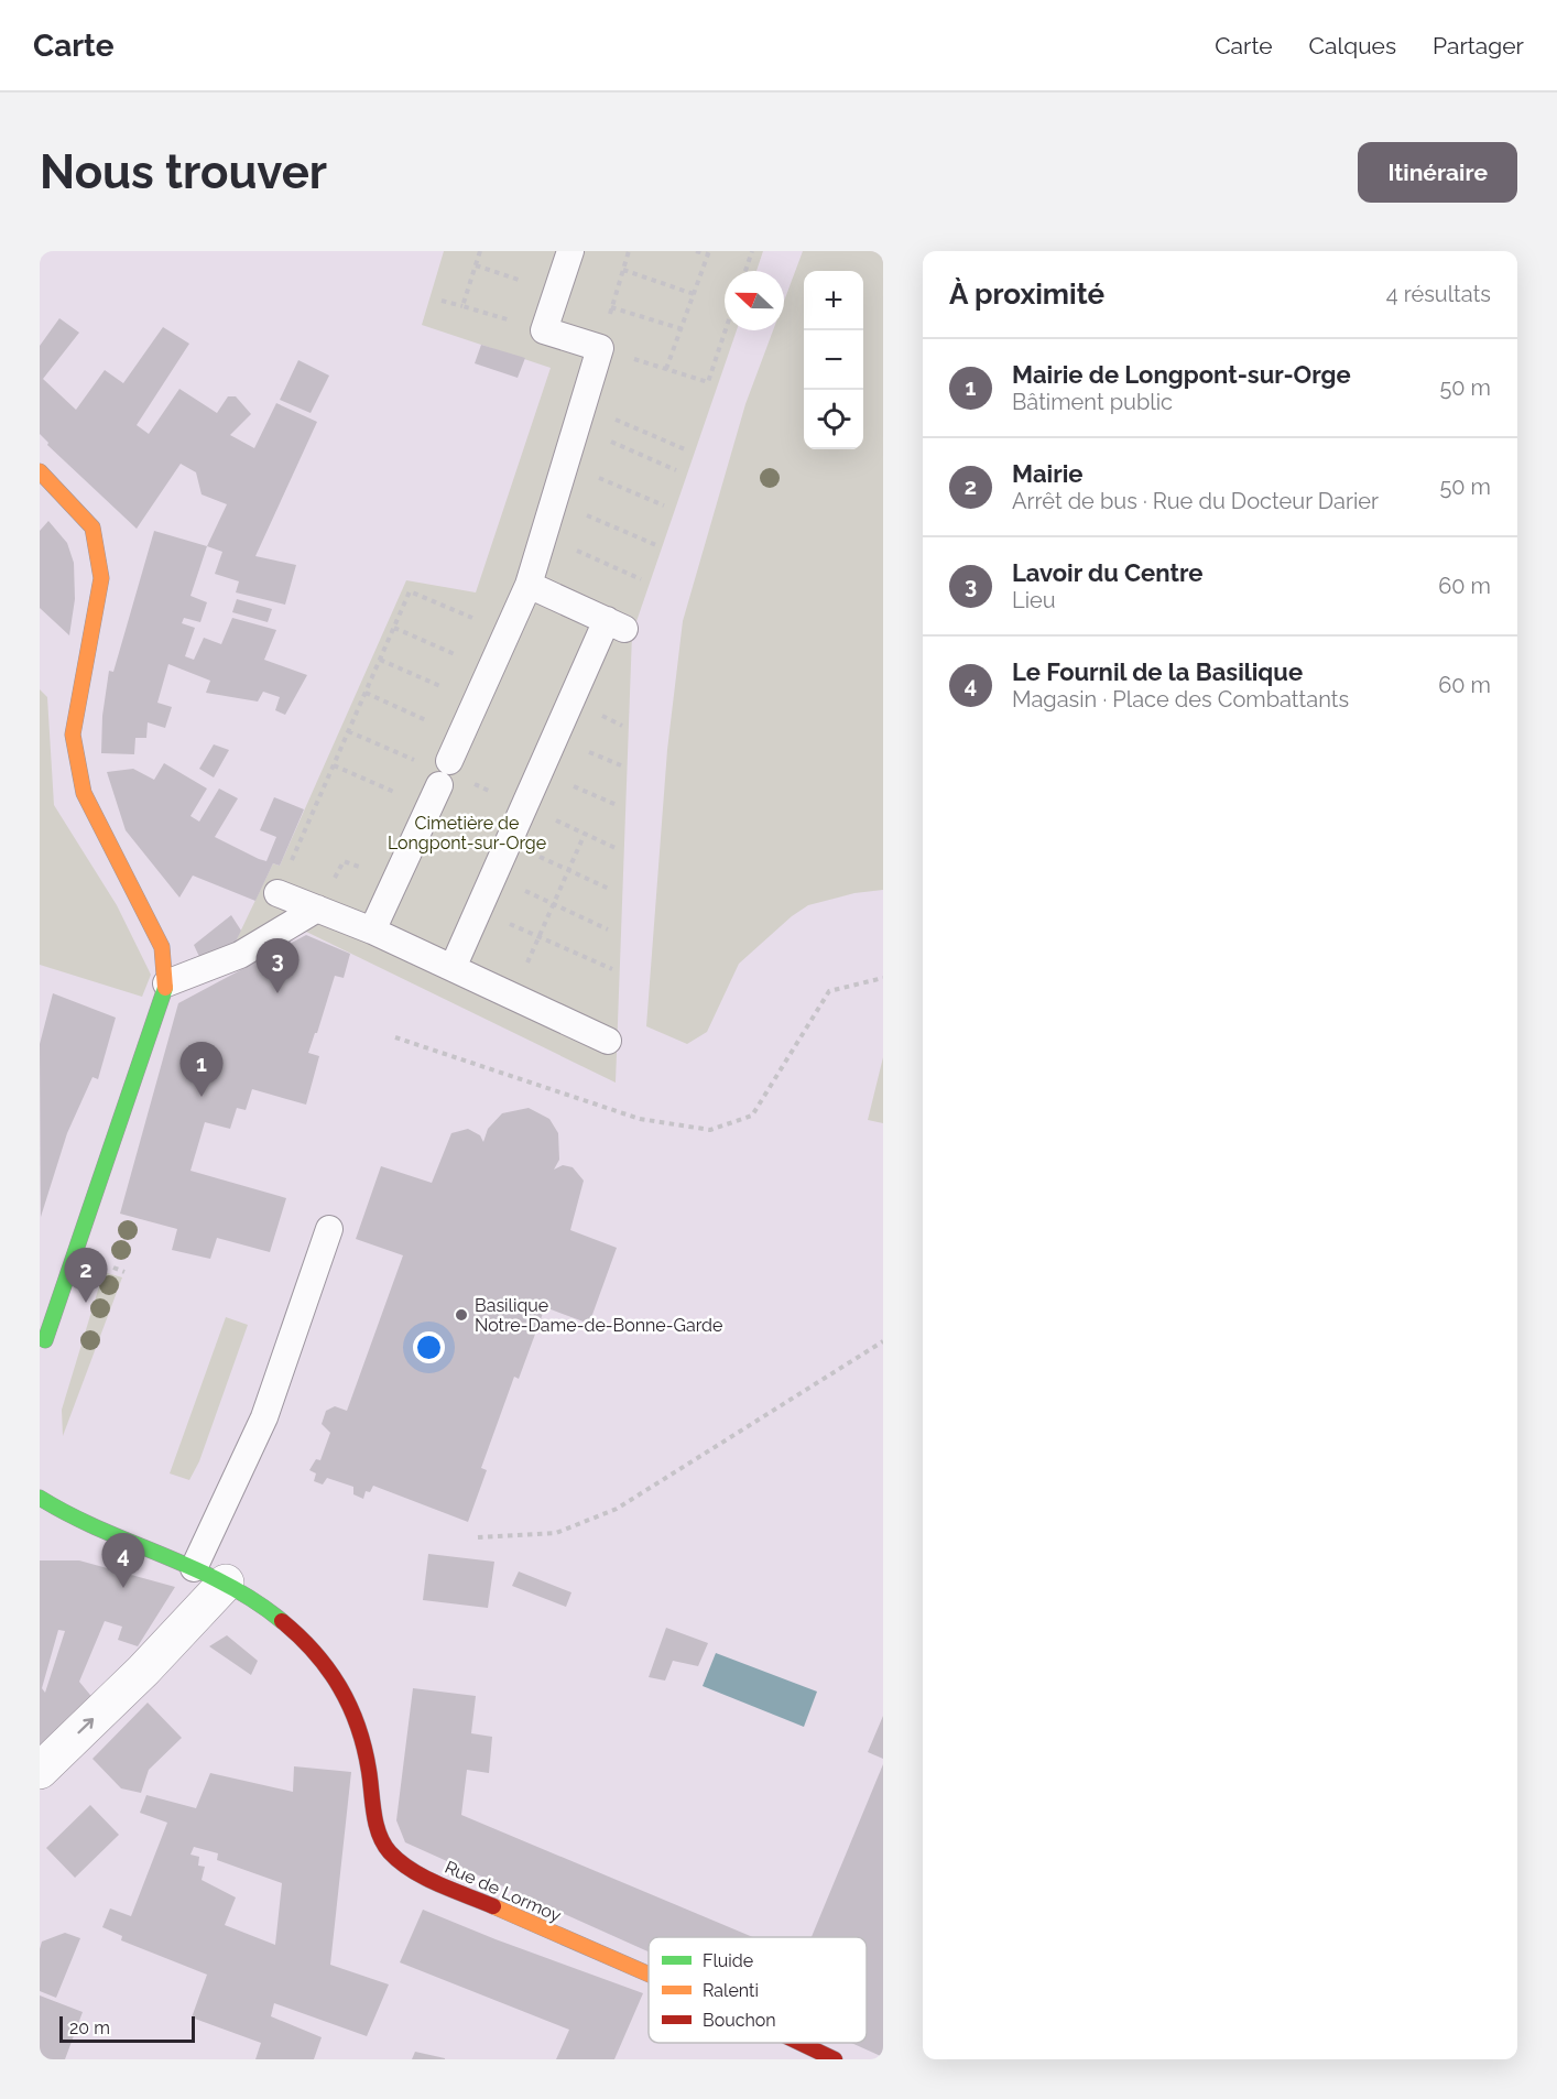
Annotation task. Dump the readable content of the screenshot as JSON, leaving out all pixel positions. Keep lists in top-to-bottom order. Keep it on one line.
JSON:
{"streets":{"street":["Rue de Lormoy"]},"parks":["Cimetière de Longpont-sur-Orge"],"places":["Basilique Notre-Dame-de-Bonne-Garde"],"legend":["Fluide","Ralenti","Bouchon"],"scale_bar":"20 m","north":"left","page":{"header":"Carte","nav":["Carte","Calques","Partager"],"buttons":"Itinéraire","title":"Nous trouver","heading":["À proximité","4 résultats"],"map_buttons":["+","−"],"list":[{"mark":"1","name":"Mairie de Longpont-sur-Orge","note":"Bâtiment public","value":"50 m"},{"mark":"2","name":"Mairie","note":"Arrêt de bus · Rue du Docteur Darier","value":"50 m"},{"mark":"3","name":"Lavoir du Centre","note":"Lieu","value":"60 m"},{"mark":"4","name":"Le Fournil de la Basilique","note":"Magasin · Place des Combattants","value":"60 m"}],"pins":["3","1","2","4"],"scale":"20 m"}}
